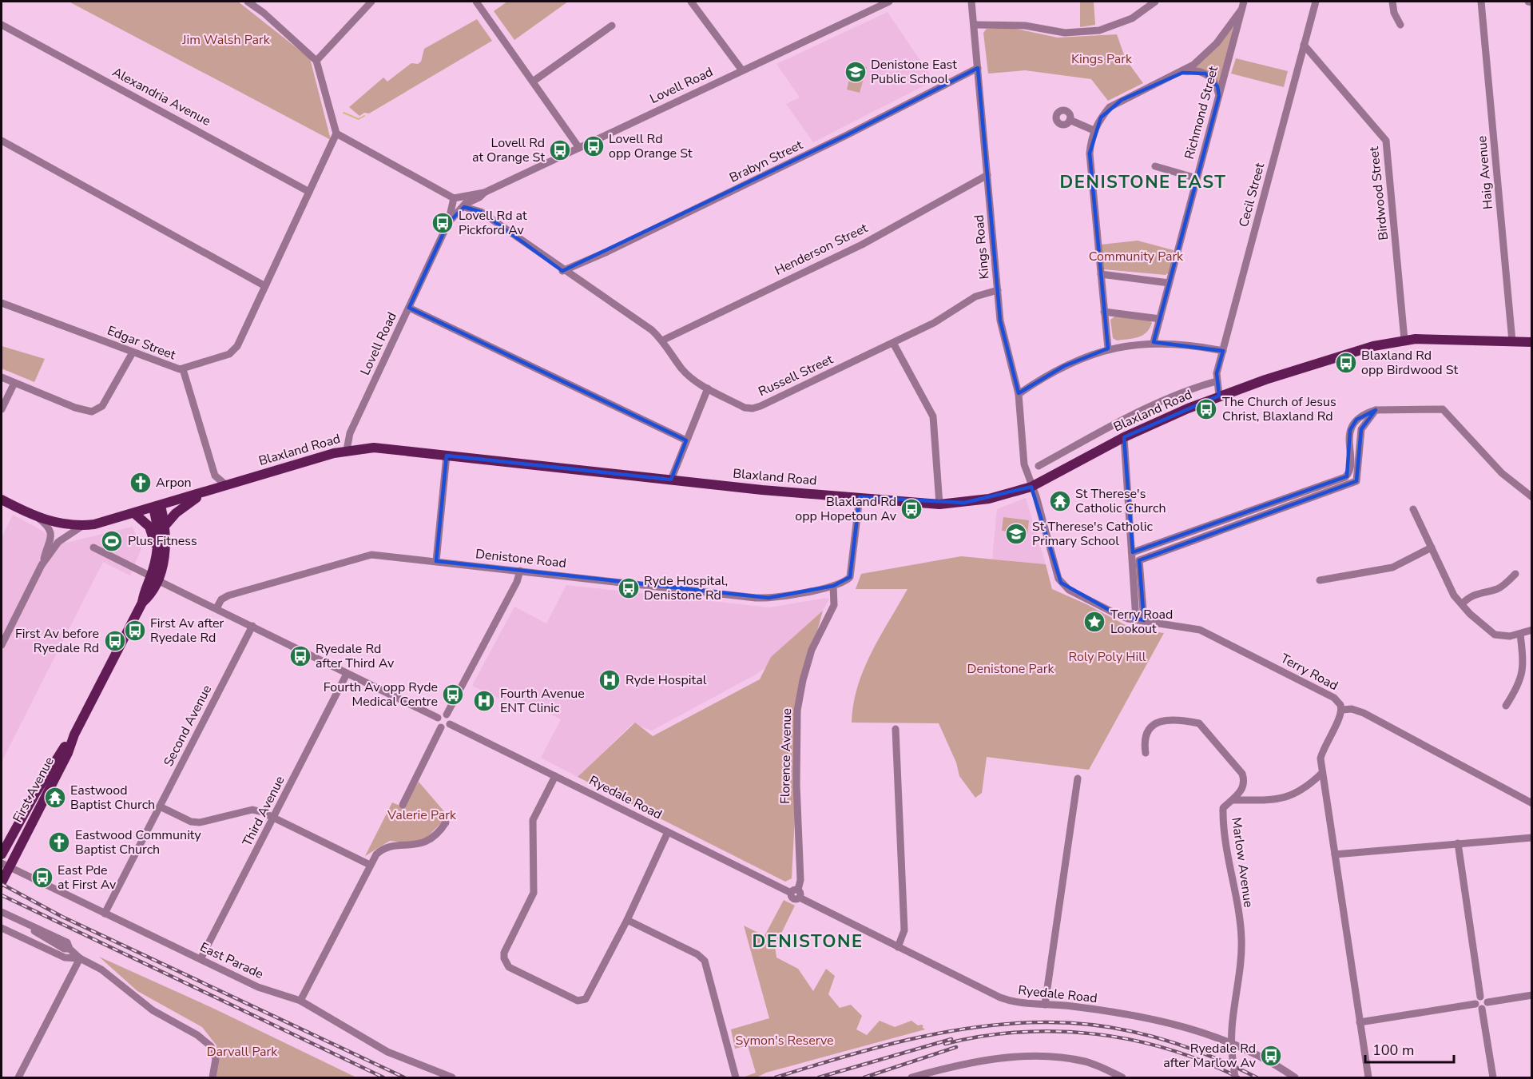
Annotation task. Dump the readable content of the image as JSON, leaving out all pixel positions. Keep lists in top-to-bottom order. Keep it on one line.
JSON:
{"streets":{"main road":["Blaxland Road","First Avenue"],"street":["Lovell Road","Alexandria Avenue","Richmond Street","Brabyn Street","Haig Avenue","Birdwood Street","Cecil Street","Kings Road","Henderson Street","Edgar Street","Russell Street","Denistone Road","Terry Road","Second Avenue","Florence Avenue","Ryedale Road","Third Avenue","Marlow Avenue","East Parade"]},"crossings":[["Lovell Road","Russell Street"],["Lovell Road","Blaxland Road"],["Brabyn Street","Kings Road"],["Brabyn Street","Russell Street"],["Haig Avenue","Blaxland Road"],["Birdwood Street","Cecil Street"],["Birdwood Street","Blaxland Road"],["Cecil Street","Blaxland Road"],["Kings Road","Henderson Street"],["Kings Road","Russell Street"],["Kings Road","Blaxland Road"],["Kings Road","Terry Road"],["Henderson Street","Russell Street"],["Edgar Street","Blaxland Road"],["Blaxland Road","Terry Road"],["Blaxland Road","First Avenue"],["Denistone Road","Florence Avenue"],["Second Avenue","East Parade"],["Florence Avenue","Ryedale Road"],["First Avenue","East Parade"],["Ryedale Road","Marlow Avenue"],["Third Avenue","East Parade"]],"districts":["DENISTONE EAST","DENISTONE"],"parks":["Jim Walsh Park","Kings Park","Community Park","Roly Poly Hill","Denistone Park","Valerie Park","Symon's Reserve","Darvall Park"],"places":{"school or university":["Denistone East Public School","St Therese's Catholic Primary School"],"bus stop":["Lovell Rd opp Orange St","Lovell Rd at Orange St","Lovell Rd at Pickford Av","Blaxland Rd opp Birdwood St","The Church of Jesus Christ, Blaxland Rd","Blaxland Rd opp Hopetoun Av","Ryde Hospital, Denistone Rd","First Av after Ryedale Rd","First Av before Ryedale Rd","Ryedale Rd after Third Av","Fourth Av opp Ryde Medical Centre","East Pde at First Av","Ryedale Rd after Marlow Av"],"church":["Arpon","Eastwood Community Baptist Church"],"temple":["St Therese's Catholic Church","Eastwood Baptist Church"],"sports":["Plus Fitness"],"place":["Terry Road Lookout"],"hospital":["Ryde Hospital","Fourth Avenue ENT Clinic"]},"scale_bar":"100 m"}
